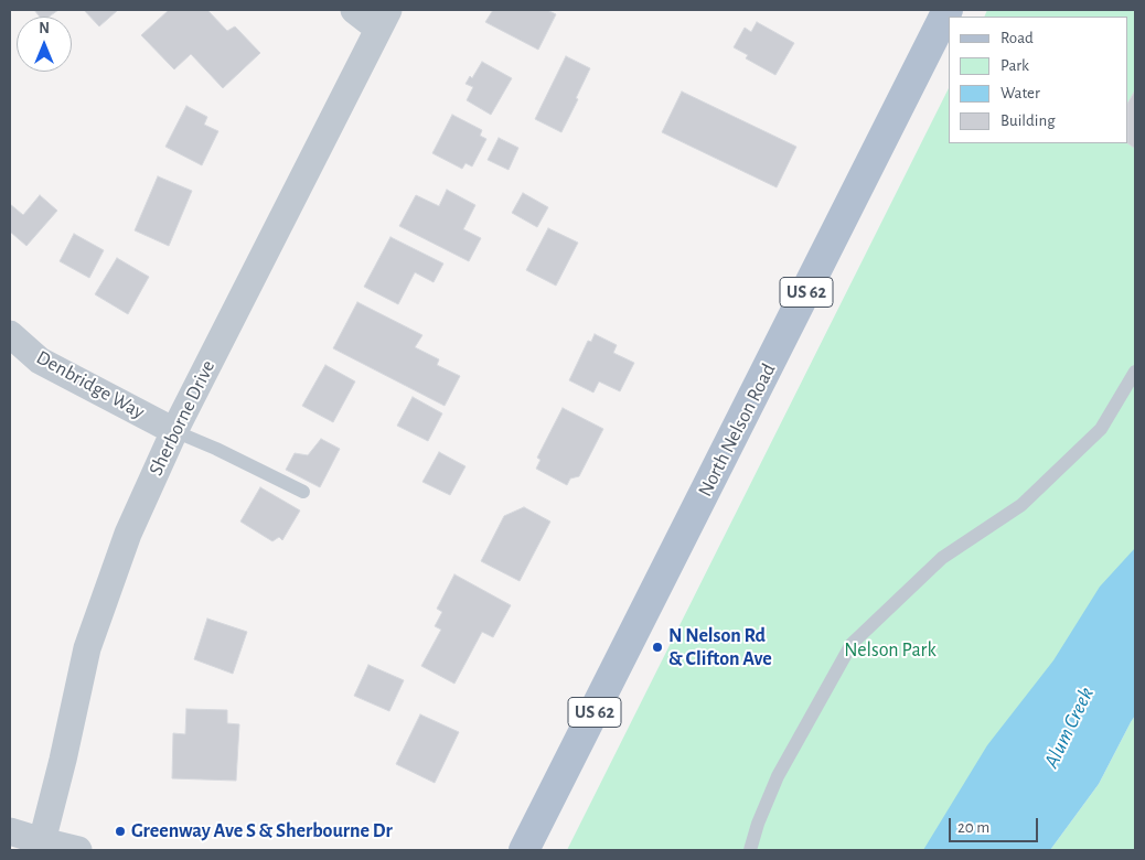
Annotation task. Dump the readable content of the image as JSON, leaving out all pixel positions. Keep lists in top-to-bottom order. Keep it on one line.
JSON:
{"streets":{"main road":["US 62","North Nelson Road"],"street":["Denbridge Way","Sherborne Drive"]},"crossings":[["Denbridge Way","Sherborne Drive"]],"water":["Alum Creek"],"parks":["Nelson Park"],"places":["N Nelson Rd & Clifton Ave","Greenway Ave S & Sherbourne Dr"],"legend":["Road","Park","Water","Building"],"scale_bar":"20 m","north":"top"}
